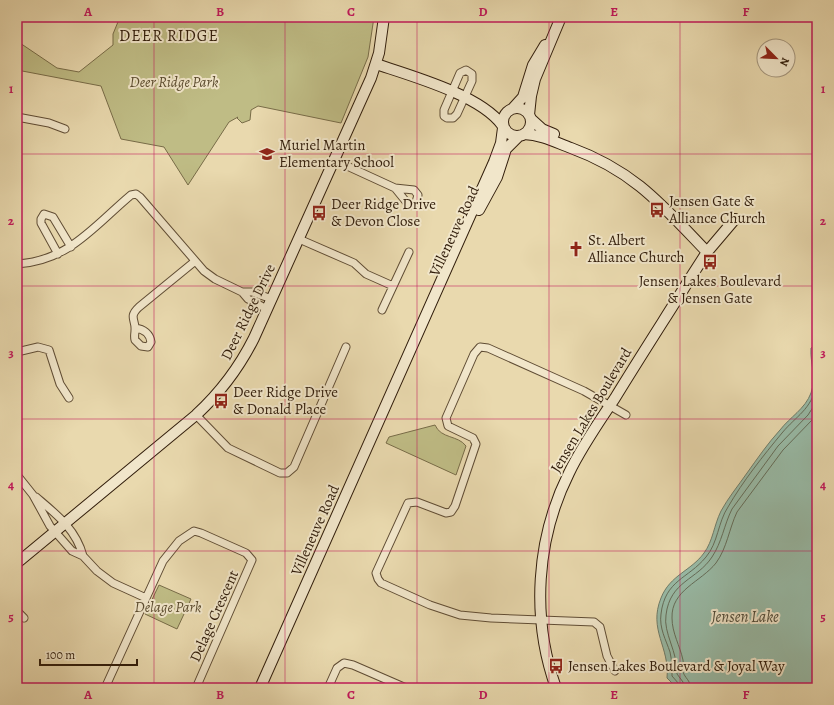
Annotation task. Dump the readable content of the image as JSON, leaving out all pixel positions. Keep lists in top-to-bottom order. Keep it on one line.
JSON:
{"streets":{"street":["Villeneuve Road","Deer Ridge Drive","Jensen Lakes Boulevard","Delage Crescent"]},"districts":["DEER RIDGE"],"water":["Jensen Lake"],"parks":["Deer Ridge Park","Delage Park"],"places":{"school or university":["Muriel Martin Elementary School"],"bus stop":["Jensen Gate & Alliance Church","Deer Ridge Drive & Devon Close","Jensen Lakes Boulevard & Jensen Gate","Deer Ridge Drive & Donald Place","Jensen Lakes Boulevard & Joyal Way"],"church":["St. Albert Alliance Church"]},"scale_bar":"100 m","north":"bottom right","grid":{"columns":["A","B","C","D","E","F"],"rows":["1","2","3","4","5"]}}
